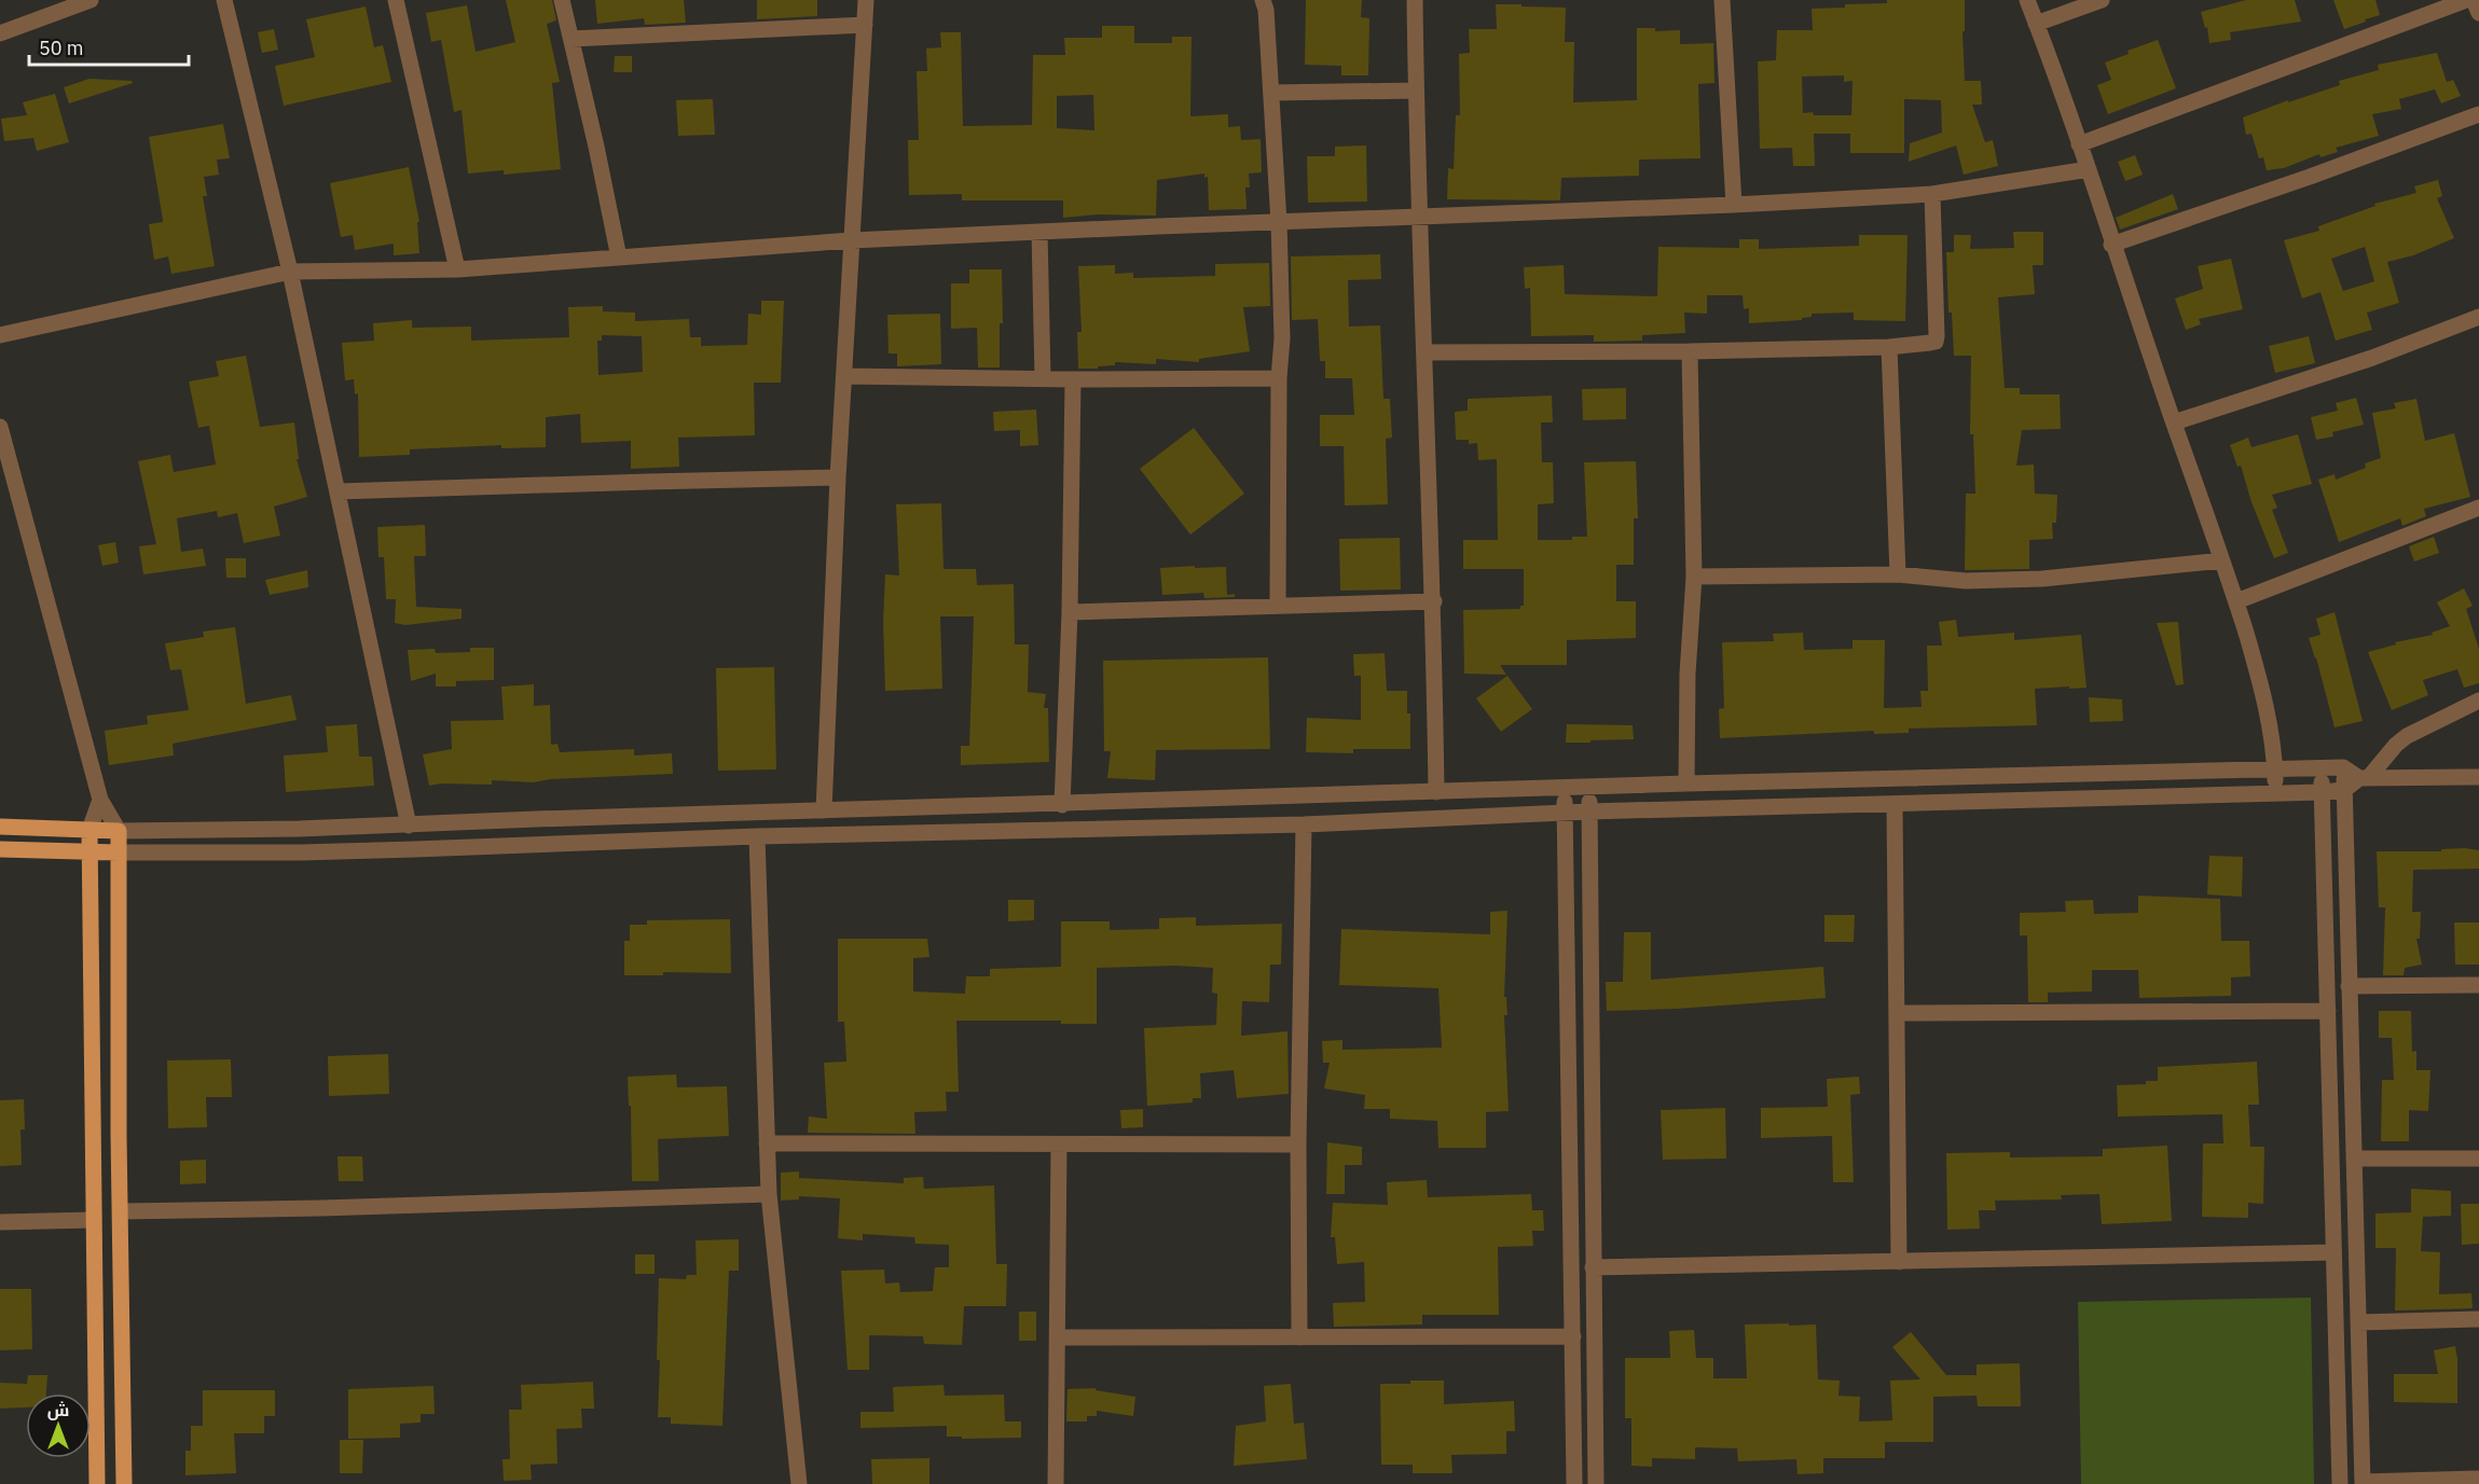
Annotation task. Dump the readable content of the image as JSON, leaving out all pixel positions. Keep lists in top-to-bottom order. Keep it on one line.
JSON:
{"scale_bar":"50 m","north":"top"}
